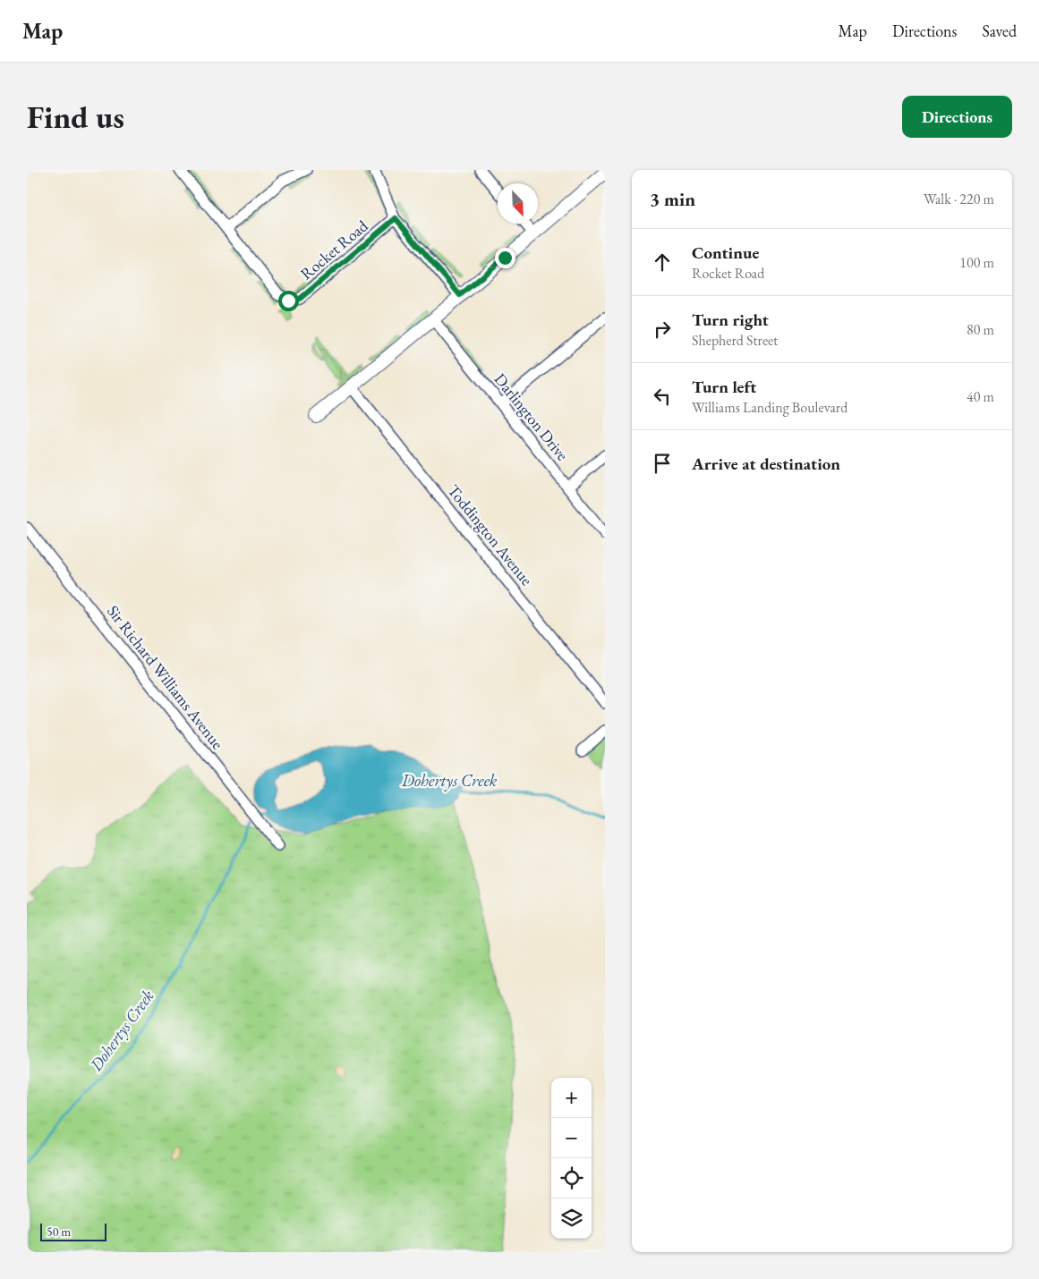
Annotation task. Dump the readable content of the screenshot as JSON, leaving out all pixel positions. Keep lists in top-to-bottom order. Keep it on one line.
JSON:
{"streets":{"street":["Rocket Road","Darlington Drive","Toddington Avenue","Sir Richard Williams Avenue"]},"water":["Dohertys Creek"],"scale_bar":"50 m","north":"bottom right","page":{"header":"Map","nav":["Map","Directions","Saved"],"buttons":"Directions","title":"Find us","heading":["3 min","Walk · 220 m"],"list":[["Continue","Rocket Road","100 m"],["Turn right","Shepherd Street","80 m"],["Turn left","Williams Landing Boulevard","40 m"],"Arrive at destination"],"map_buttons":["+","−"],"scale":"50 m"}}
